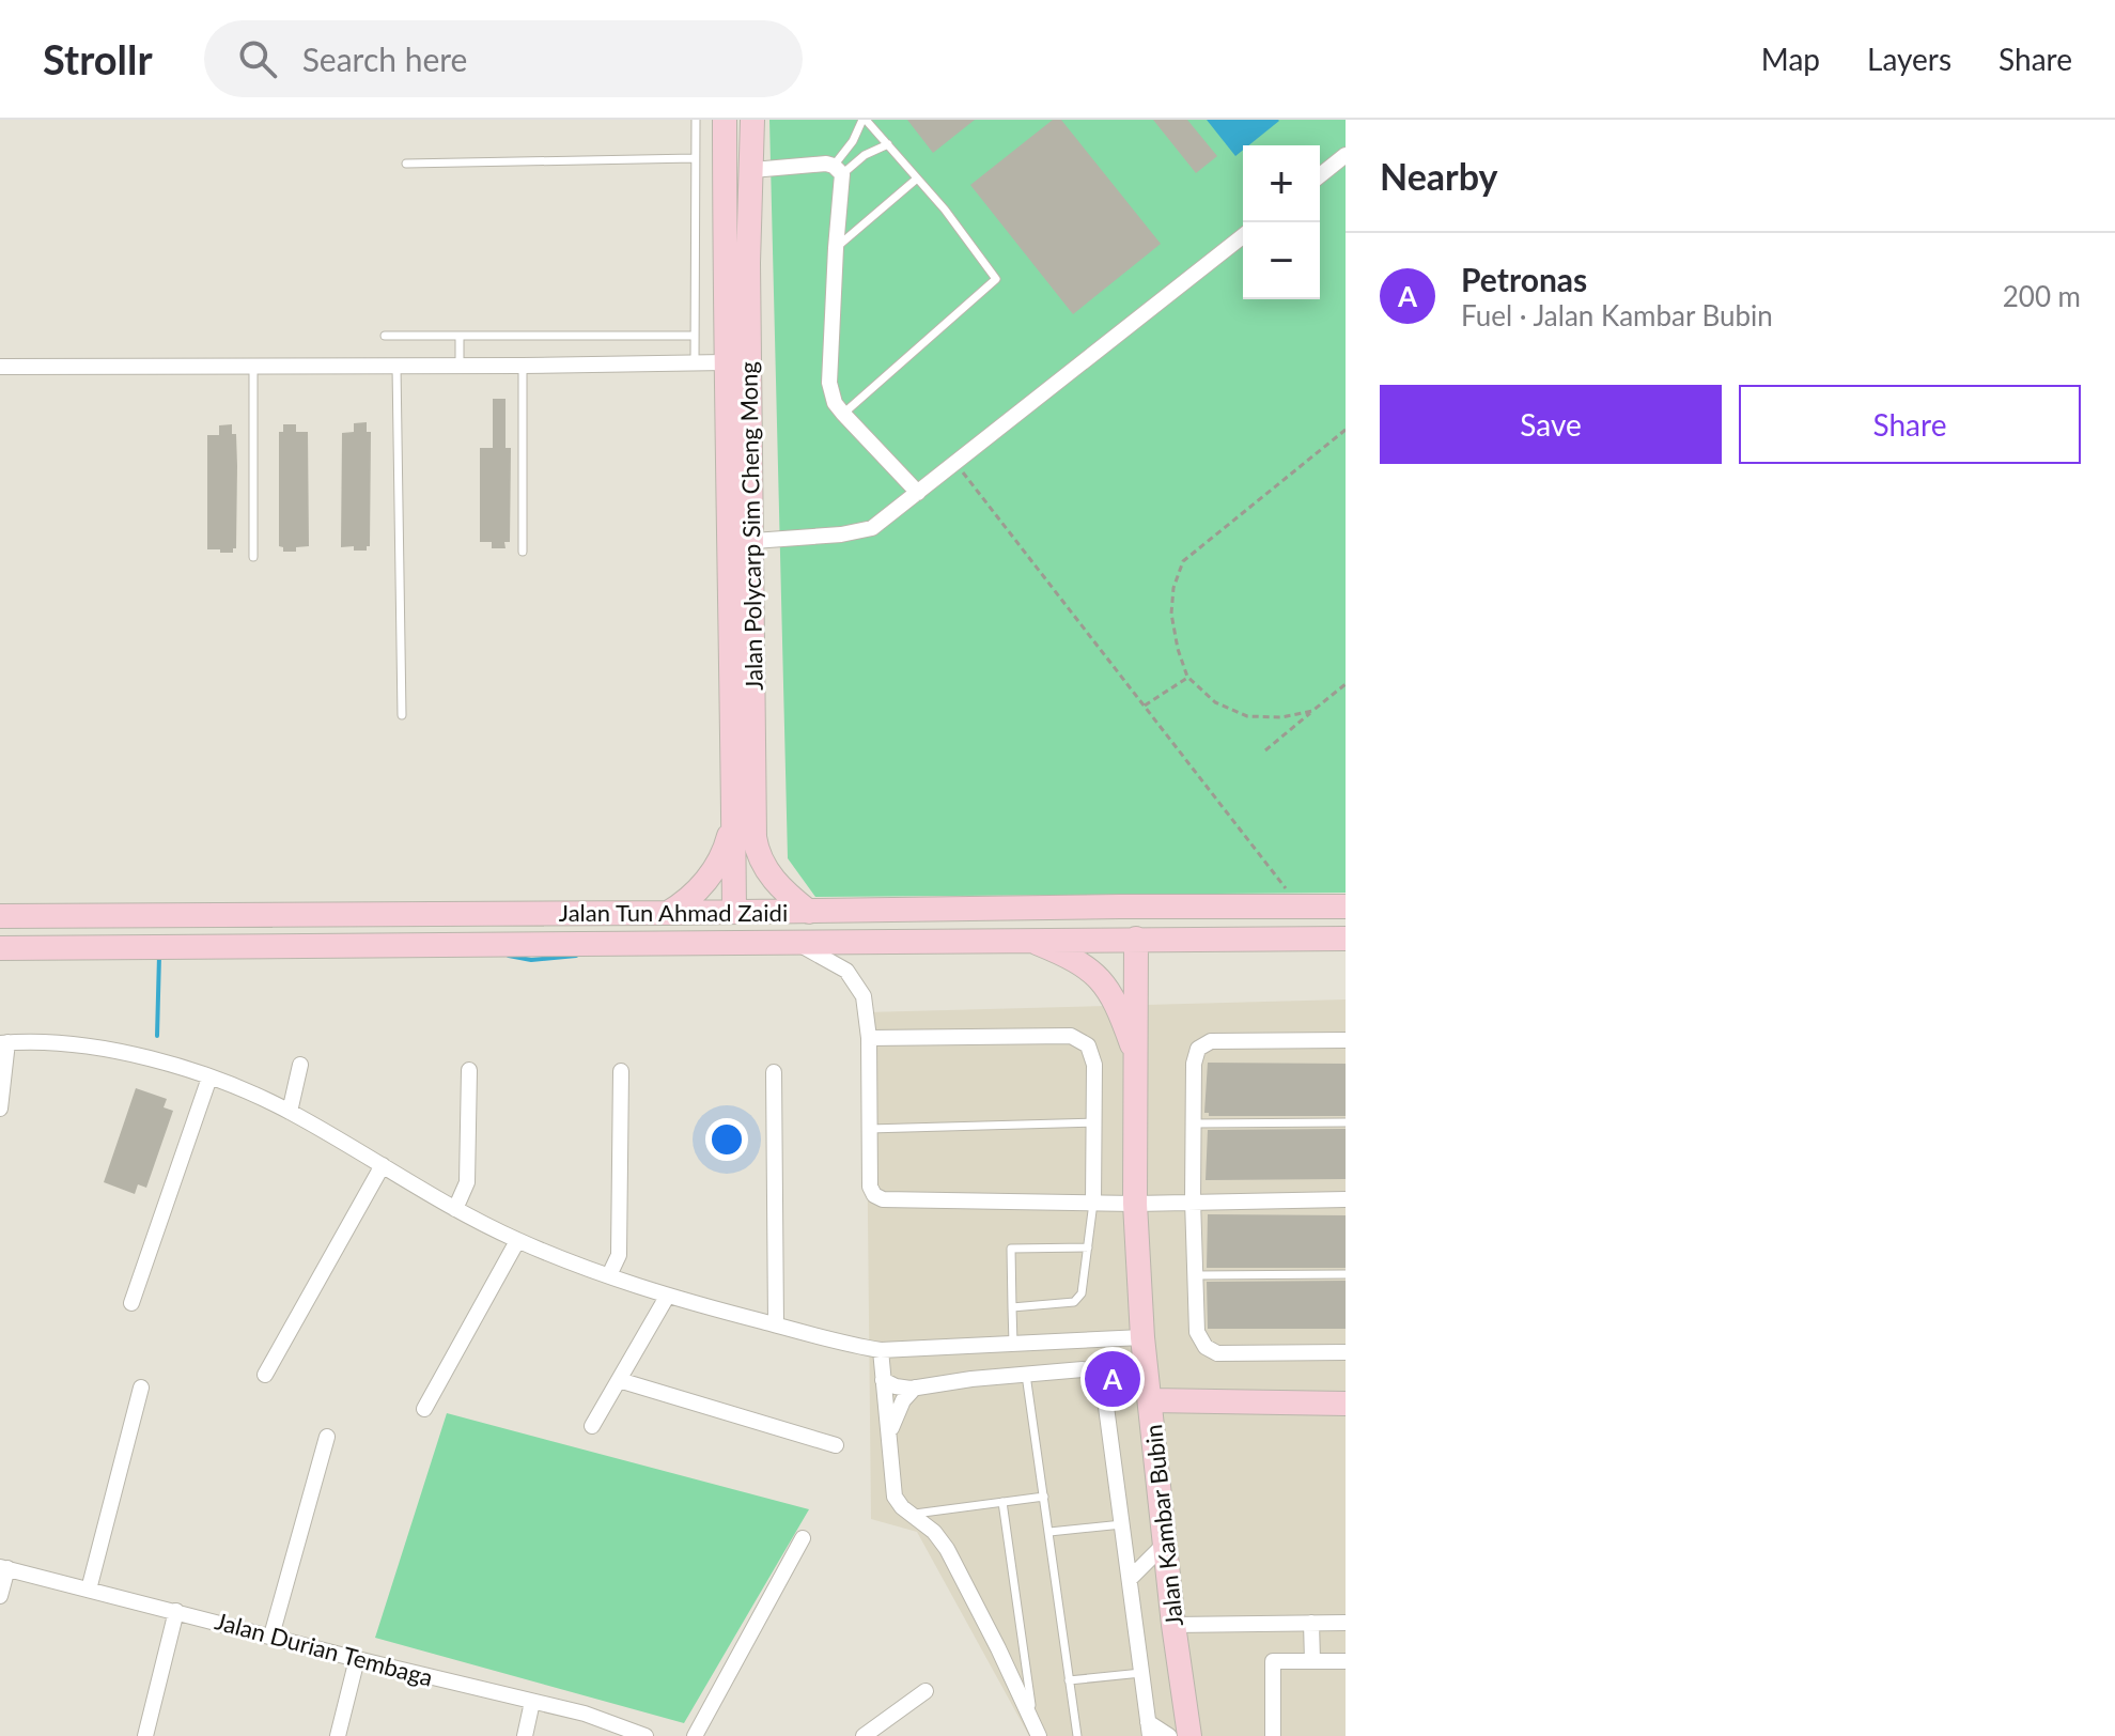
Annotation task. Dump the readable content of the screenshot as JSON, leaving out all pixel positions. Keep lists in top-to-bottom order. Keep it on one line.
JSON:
{"streets":{"street":["Jalan Polycarp Sim Cheng Mong","Jalan Tun Ahmad Zaidi","Jalan Kambar Bubin","Jalan Durian Tembaga"]},"crossings":[["Jalan Polycarp Sim Cheng Mong","Jalan Tun Ahmad Zaidi"],["Jalan Tun Ahmad Zaidi","Jalan Kambar Bubin"]],"page":{"header":"Strollr","search":"Search here","nav":["Map","Layers","Share"],"heading":"Nearby","map_buttons":["+","−"],"list":[{"mark":"A","name":"Petronas","note":"Fuel · Jalan Kambar Bubin","value":"200 m"}],"buttons":["Save","Share"],"pins":"A"}}
